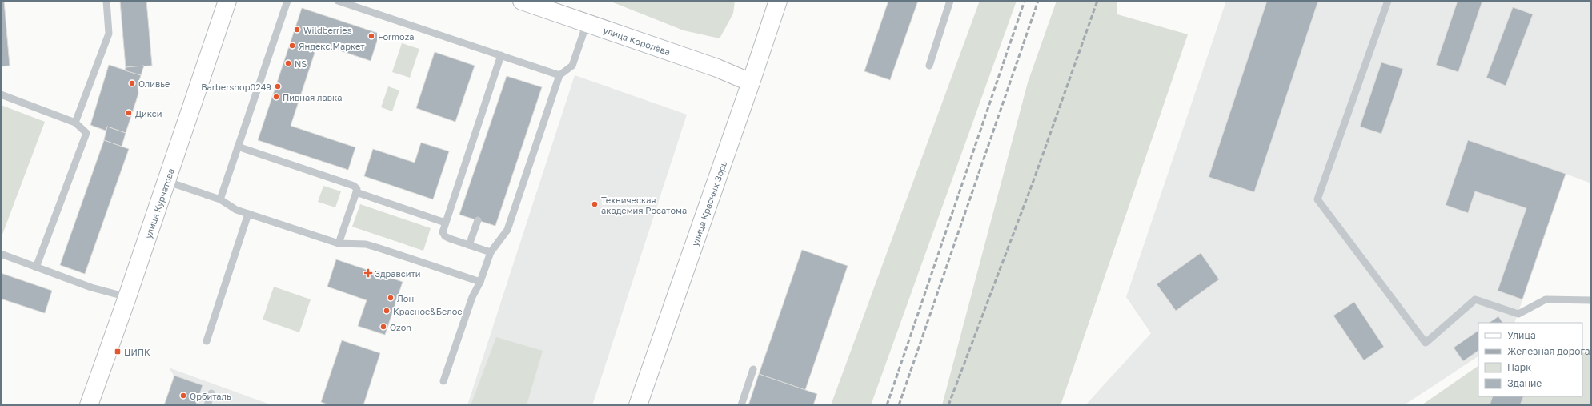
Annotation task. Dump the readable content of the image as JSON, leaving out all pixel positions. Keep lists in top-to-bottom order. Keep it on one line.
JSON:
{"streets":{"street":["улица Королёва","улица Курчатова","улица Красных Зорь"]},"crossings":[["улица Королёва","улица Красных Зорь"]],"places":{"other":["Wildberries","Formoza","Яндекс.Маркет","NS","Оливье","Barbershop0249","Пивная лавка","Дикси","Техническая академия Росатома","Лон","Красное&Белое","Ozon","Орбиталь"],"health":["Здравсити"],"transit":["ЦИПК"]},"legend":["Улица","Железная дорога","Парк","Здание"]}
